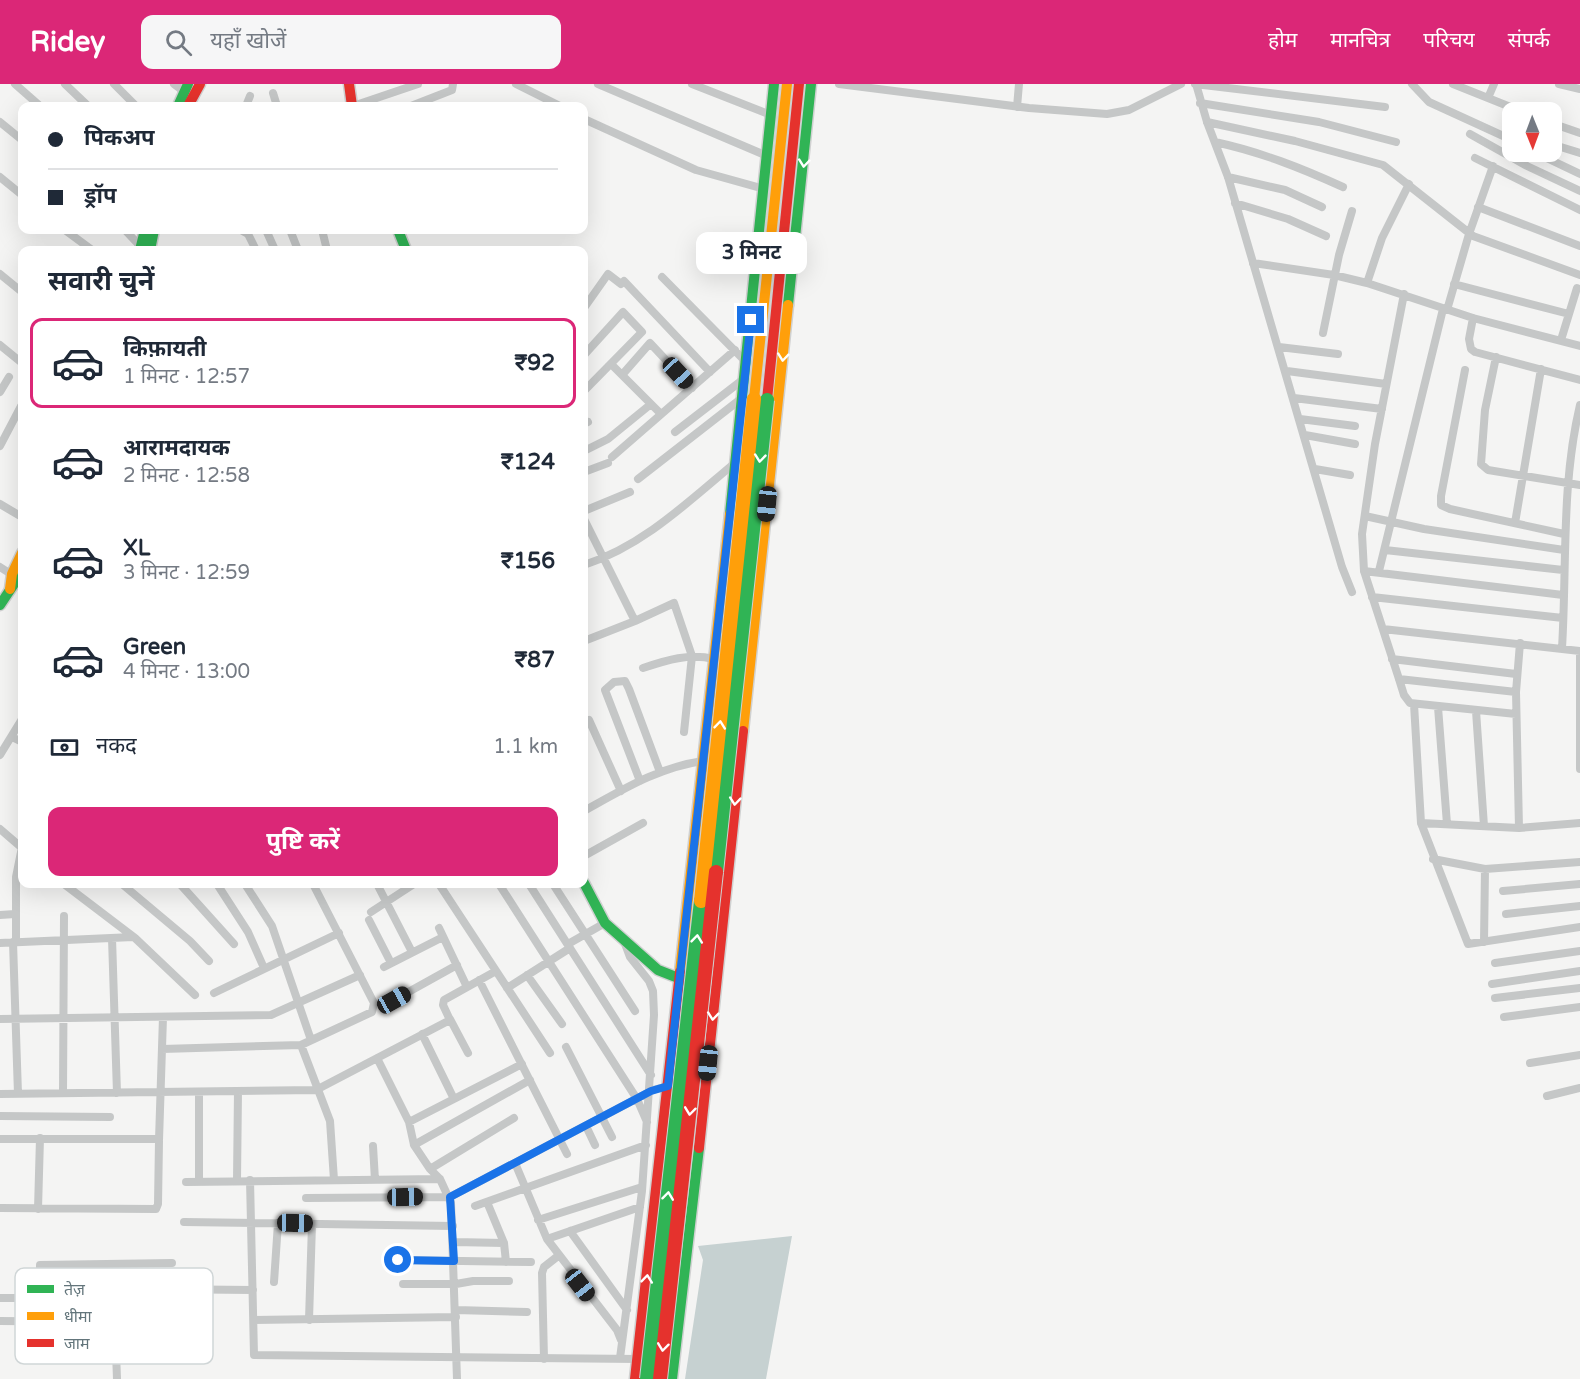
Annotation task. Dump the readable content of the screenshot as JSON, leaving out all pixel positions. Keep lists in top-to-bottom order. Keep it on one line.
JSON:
{"legend":["तेज़","धीमा","जाम"],"north":"bottom","page":{"header":"Ridey","search":"यहाँ खोजें","nav":["होम","मानचित्र","परिचय","संपर्क"],"banner":["पिकअप","ड्रॉप"],"bubble":"3 मिनट","heading":"सवारी चुनें","list":[{"name":"किफ़ायती","note":"1 मिनट · 12:57","value":"₹92"},{"name":"आरामदायक","note":"2 मिनट · 12:58","value":"₹124"},{"name":"XL","note":"3 मिनट · 12:59","value":"₹156"},{"name":"Green","note":"4 मिनट · 13:00","value":"₹87"}],"pay":["नकद","1.1 km"],"buttons":"पुष्टि करें"}}
